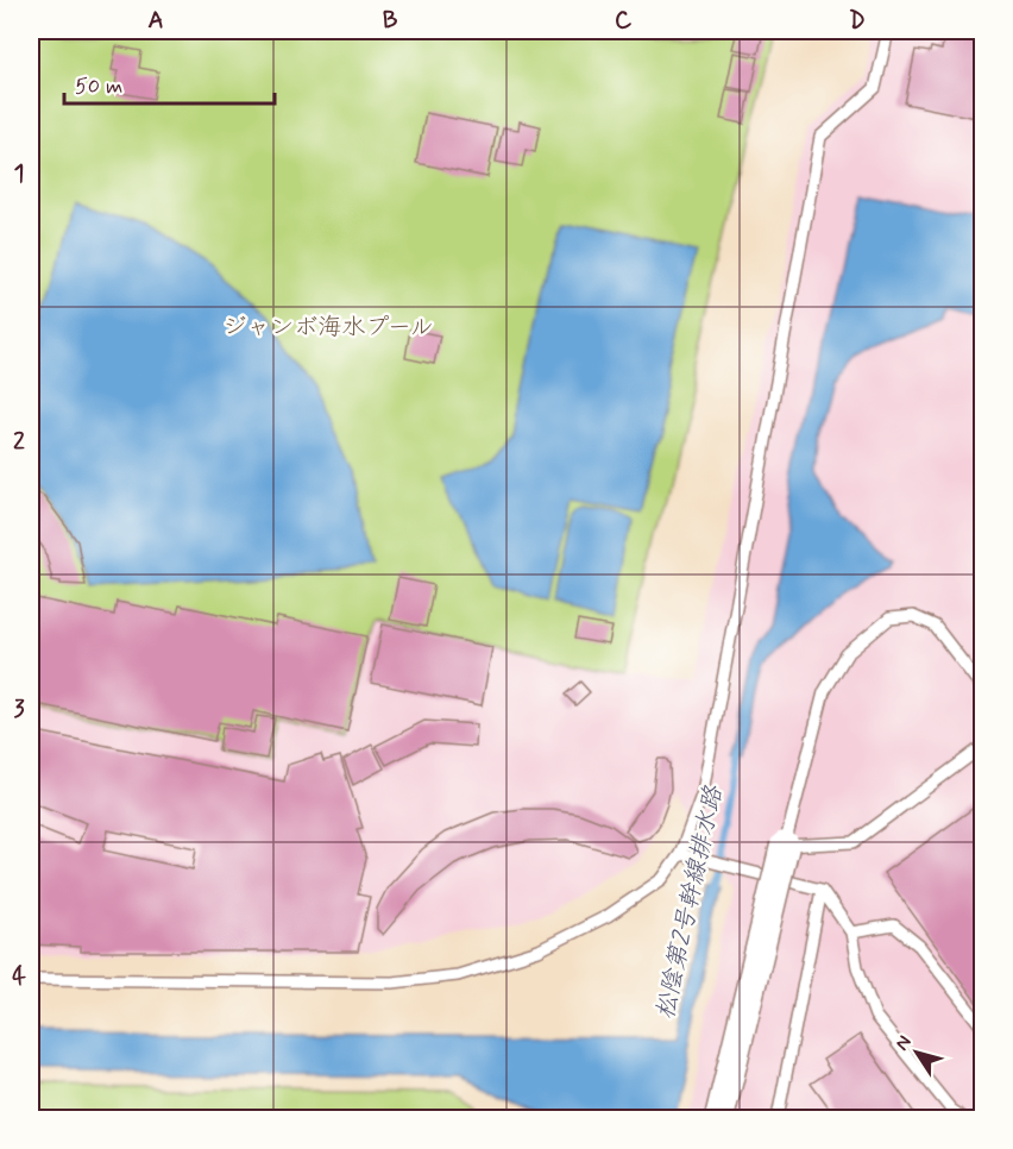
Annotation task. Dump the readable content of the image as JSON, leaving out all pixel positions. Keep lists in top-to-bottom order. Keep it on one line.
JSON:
{"water":["松陰第2号幹線排水路"],"parks":["ジャンボ海水プール"],"scale_bar":"50 m","north":"top left","grid":{"columns":["A","B","C","D"],"rows":["1","2","3","4"]}}
